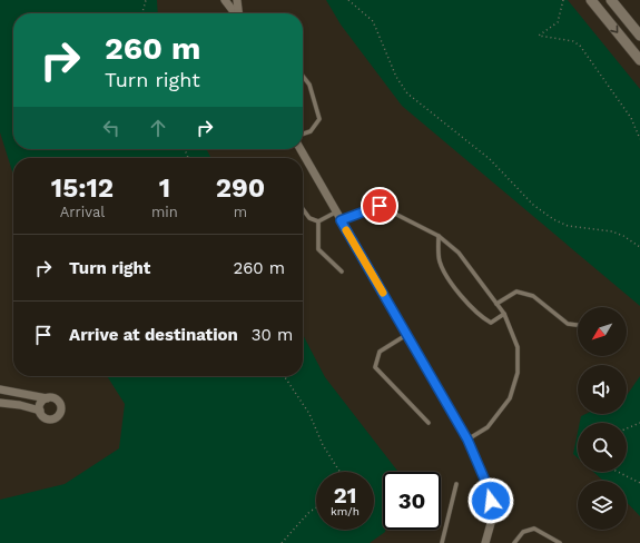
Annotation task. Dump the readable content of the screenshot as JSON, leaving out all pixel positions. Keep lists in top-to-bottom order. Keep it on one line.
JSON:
{"north":"bottom left","page":{"turn":["260 m","Turn right"],"eta":["15:12","Arrival","1","min","290","m"],"list":[{"name":"Turn right","value":"260 m"},{"name":"Arrive at destination","value":"30 m"}],"speed":"21 km/h","limit":"30"}}
